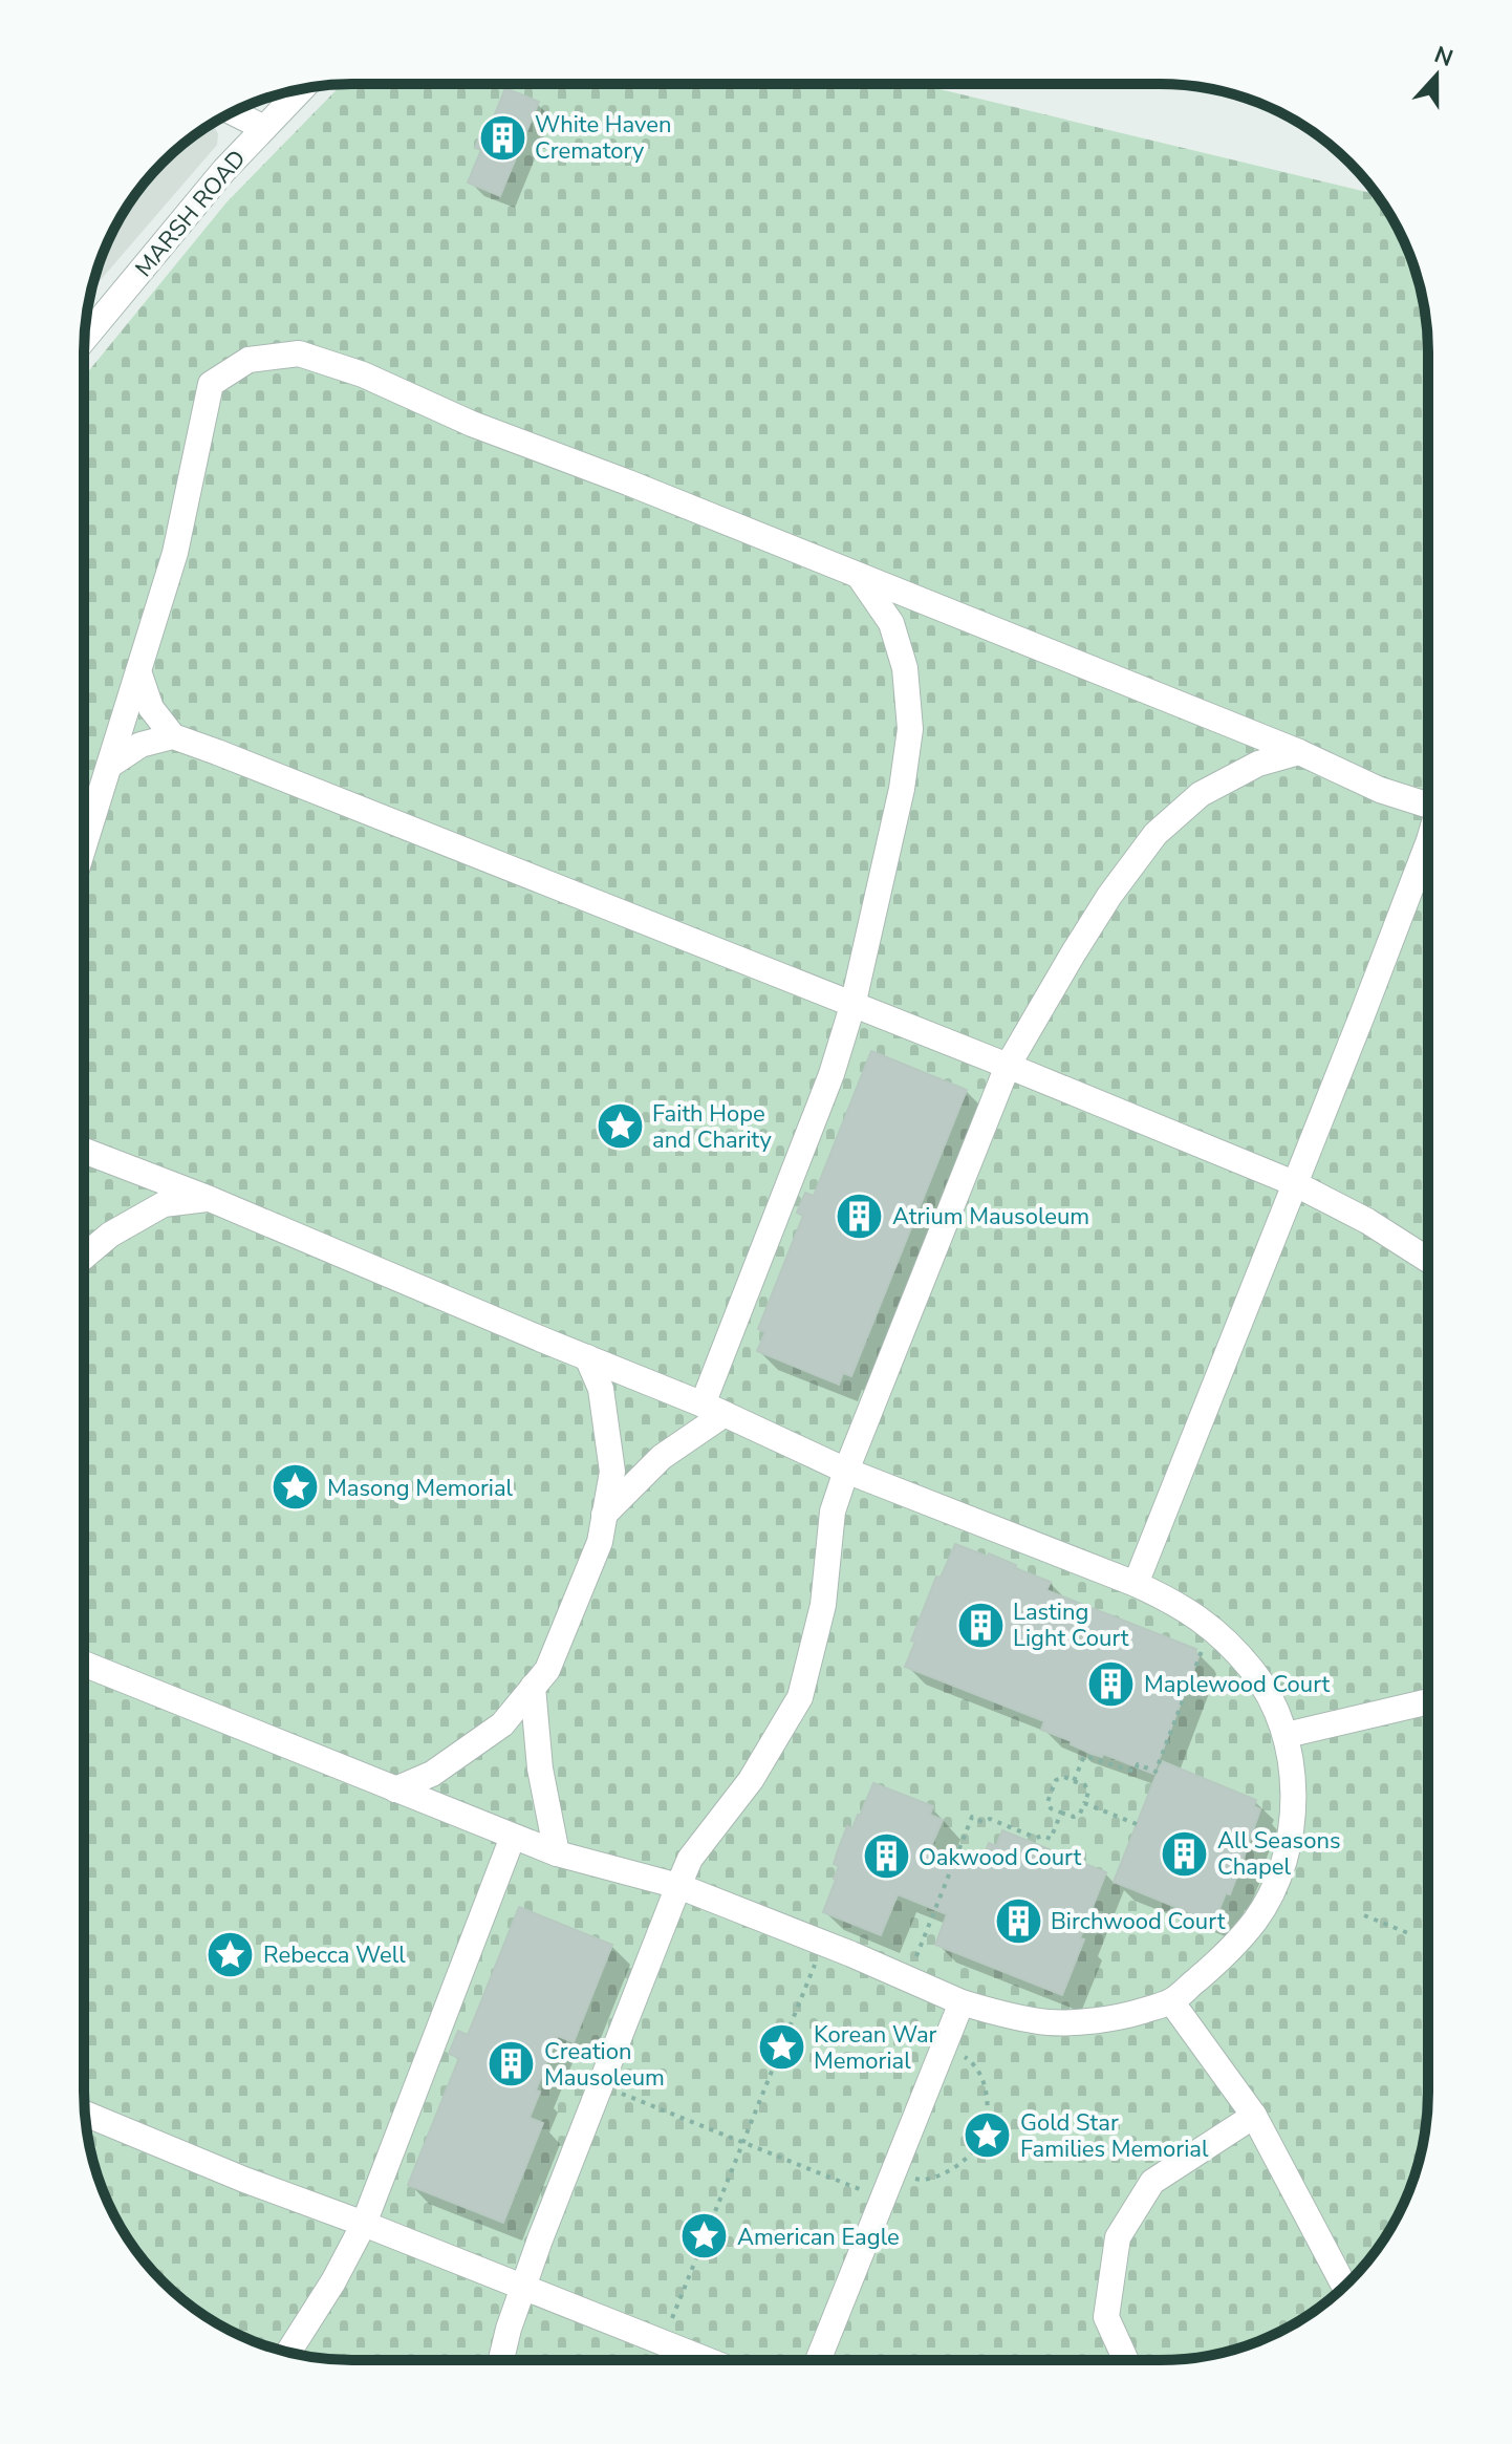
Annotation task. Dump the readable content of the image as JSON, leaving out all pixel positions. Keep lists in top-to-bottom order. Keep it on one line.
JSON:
{"streets":{"street":["MARSH ROAD"]},"places":{"building":["White Haven Crematory","Atrium Mausoleum","Lasting Light Court","Maplewood Court","All Seasons Chapel","Oakwood Court","Birchwood Court","Creation Mausoleum"],"place":["Faith Hope and Charity","Masong Memorial","Rebecca Well","Korean War Memorial","Gold Star Families Memorial","American Eagle"]},"north":"top"}
